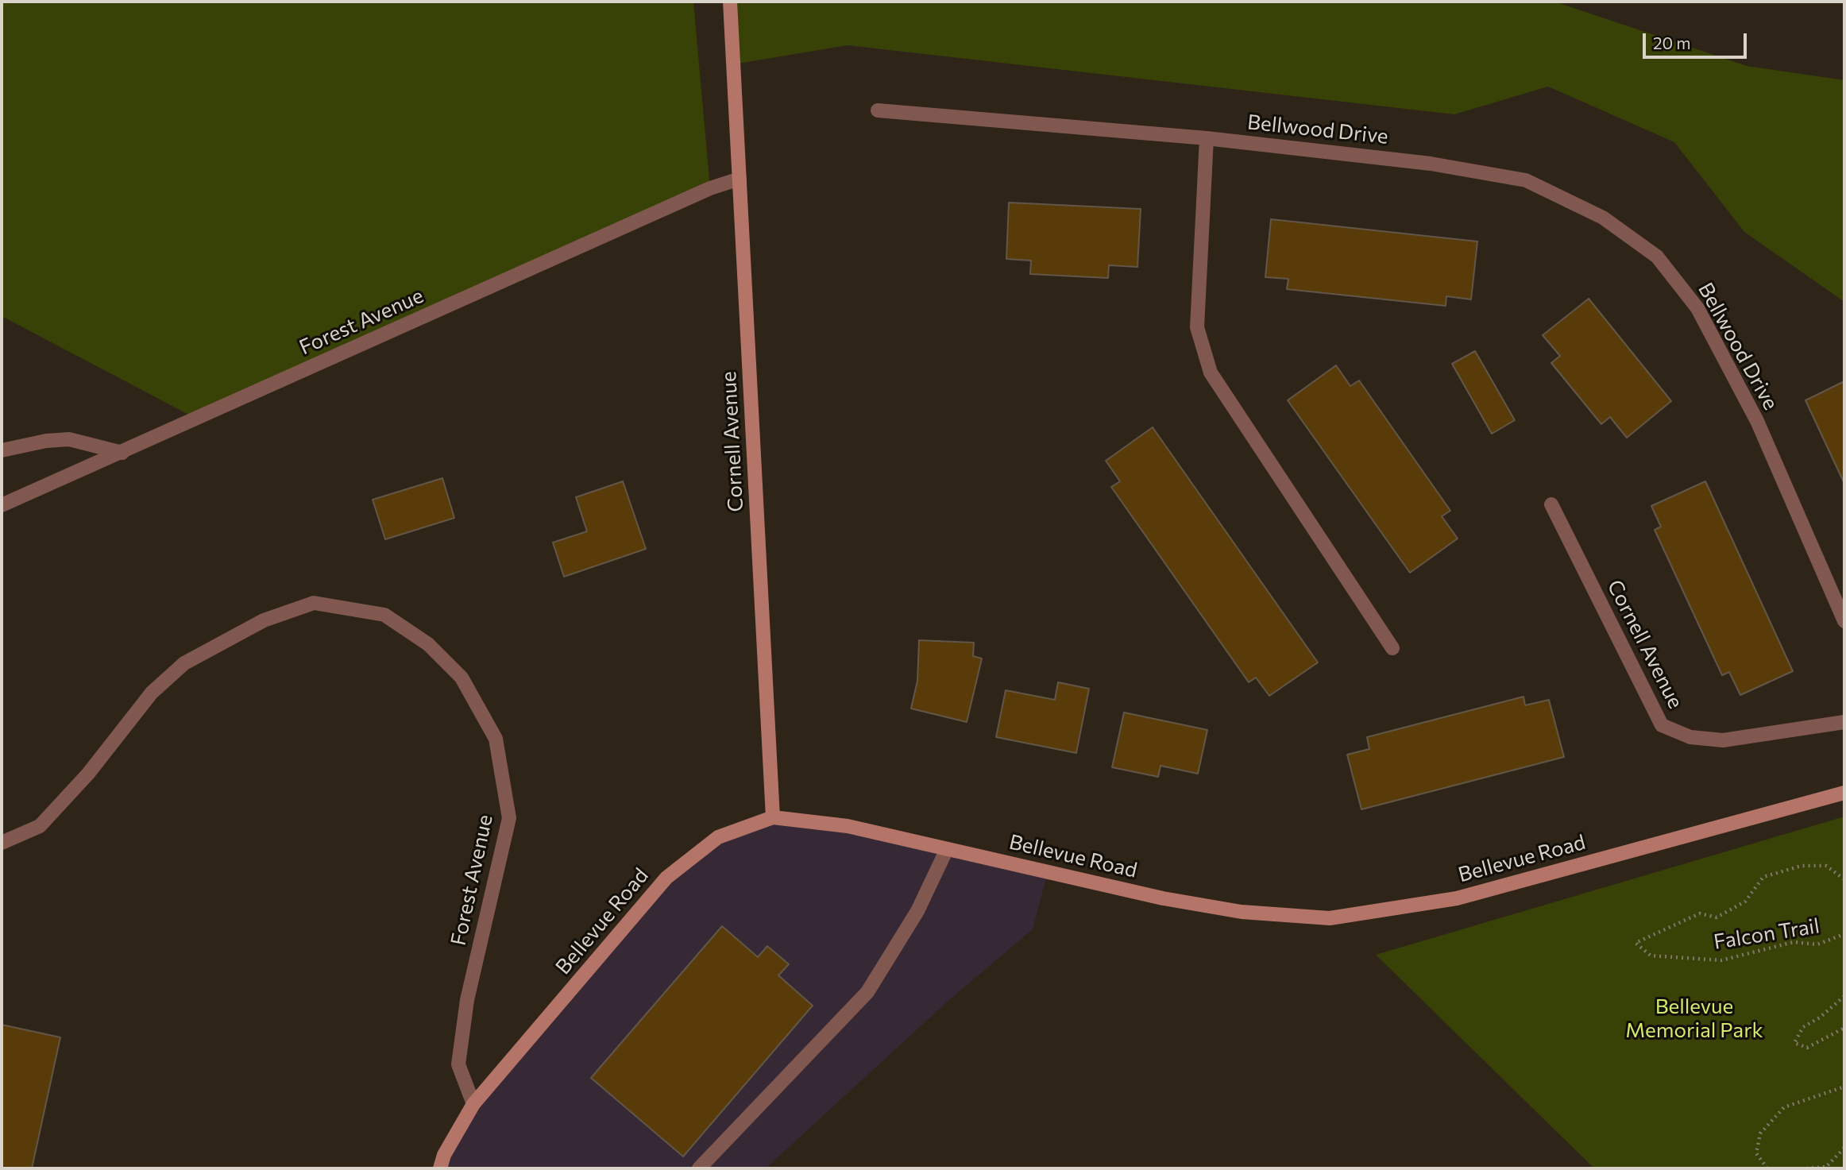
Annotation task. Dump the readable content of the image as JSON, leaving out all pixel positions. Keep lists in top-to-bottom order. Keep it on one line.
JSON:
{"streets":{"street":["Bellwood Drive","Forest Avenue","Cornell Avenue","Bellevue Road"],"path":["Falcon Trail"]},"crossings":[["Forest Avenue","Cornell Avenue"],["Forest Avenue","Bellevue Road"],["Cornell Avenue","Bellevue Road"]],"parks":["Bellevue Memorial Park"],"scale_bar":"20 m"}
